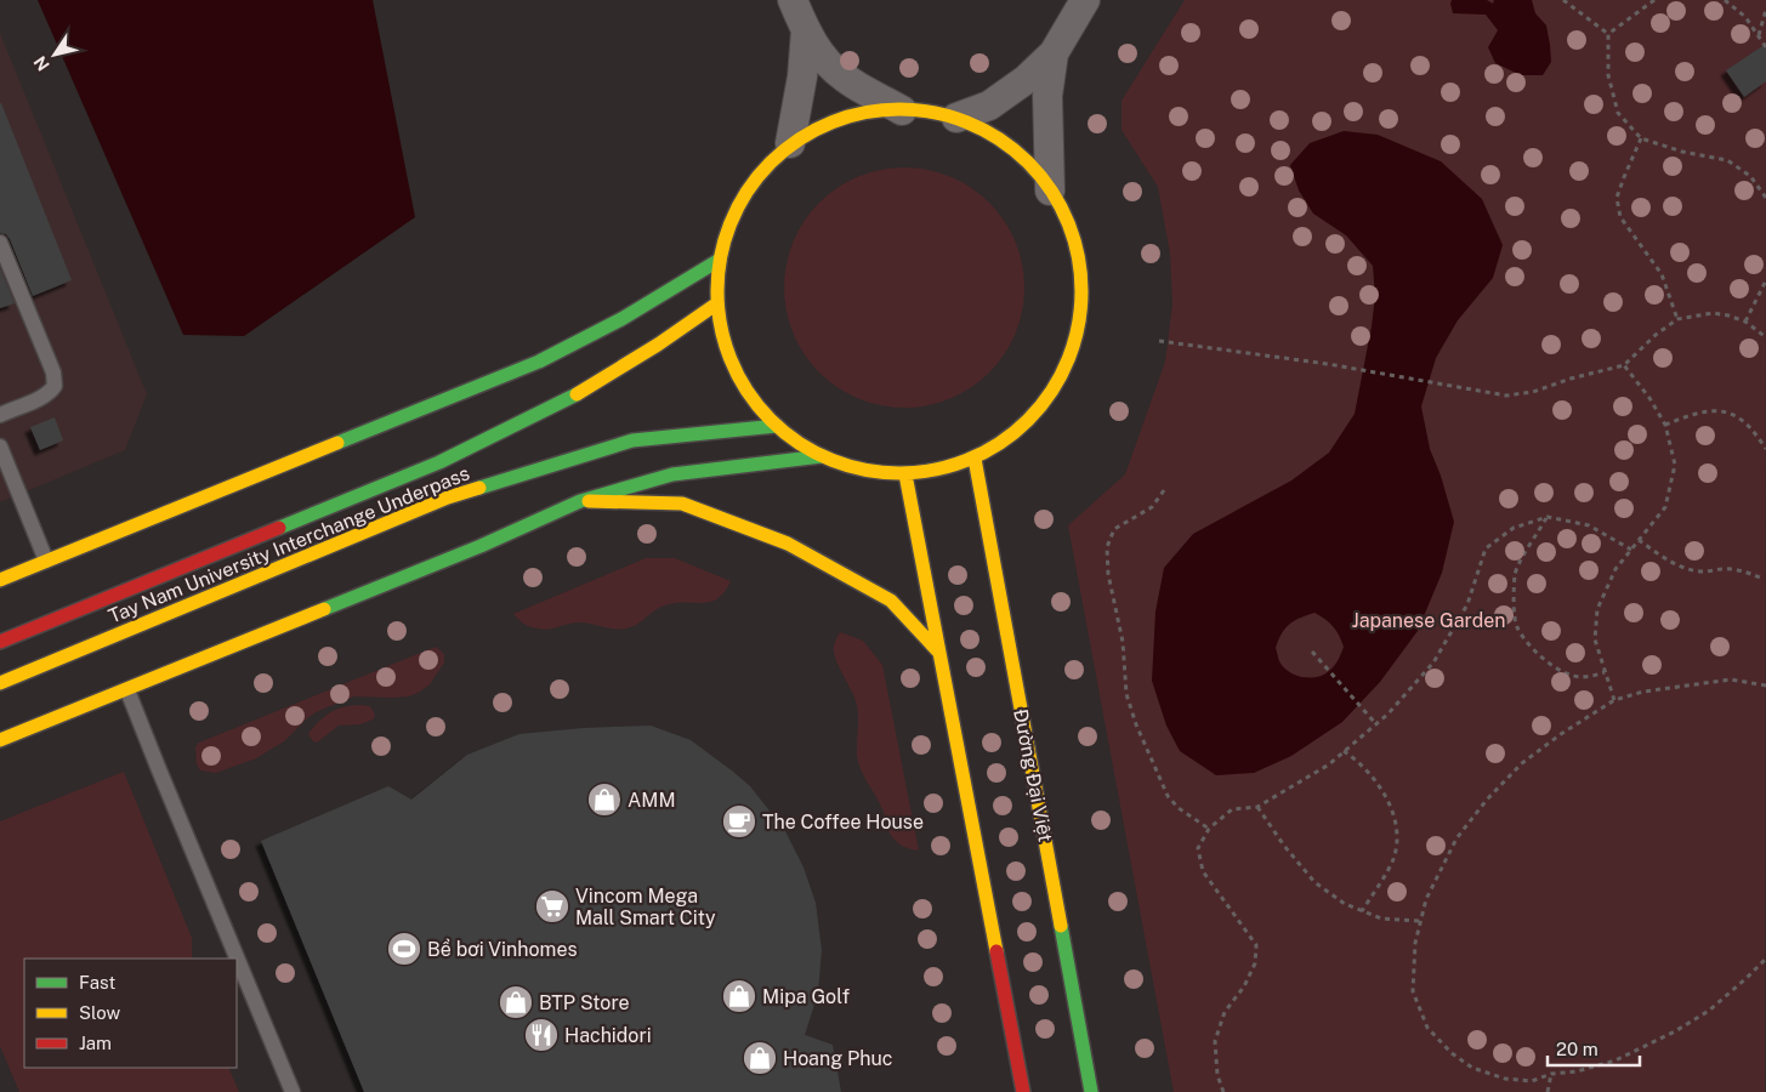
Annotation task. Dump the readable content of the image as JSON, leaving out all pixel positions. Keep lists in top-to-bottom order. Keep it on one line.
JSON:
{"streets":{"street":["Tay Nam University Interchange Underpass","Đường Đại Việt"]},"parks":["Japanese Garden"],"places":{"shop":["AMM","Mipa Golf","BTP Store","Hoang Phuc"],"cafe":["The Coffee House"],"supermarket":["Vincom Mega Mall Smart City"],"sports":["Bể bơi Vinhomes"],"restaurant":["Hachidori"]},"legend":["Fast","Slow","Jam"],"scale_bar":"20 m","north":"bottom left"}
